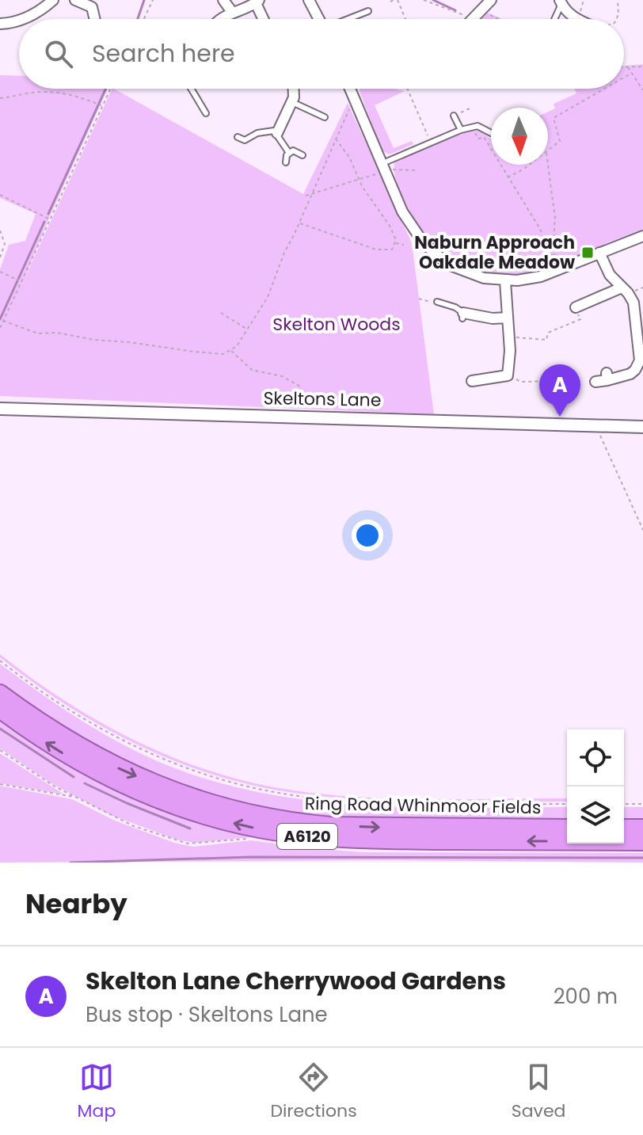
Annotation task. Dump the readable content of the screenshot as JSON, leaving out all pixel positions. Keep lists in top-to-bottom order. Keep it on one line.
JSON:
{"streets":{"highway":["Ring Road Whinmoor Fields","A6120"],"street":["Skeltons Lane"]},"parks":["Skelton Woods"],"places":{"transit":["Naburn Approach Oakdale Meadow"]},"north":"bottom","page":{"search":"Search here","pins":"A","heading":"Nearby","list":[{"mark":"A","name":"Skelton Lane Cherrywood Gardens","note":"Bus stop · Skeltons Lane","value":"200 m"}],"nav":["Map","Directions","Saved"]}}
